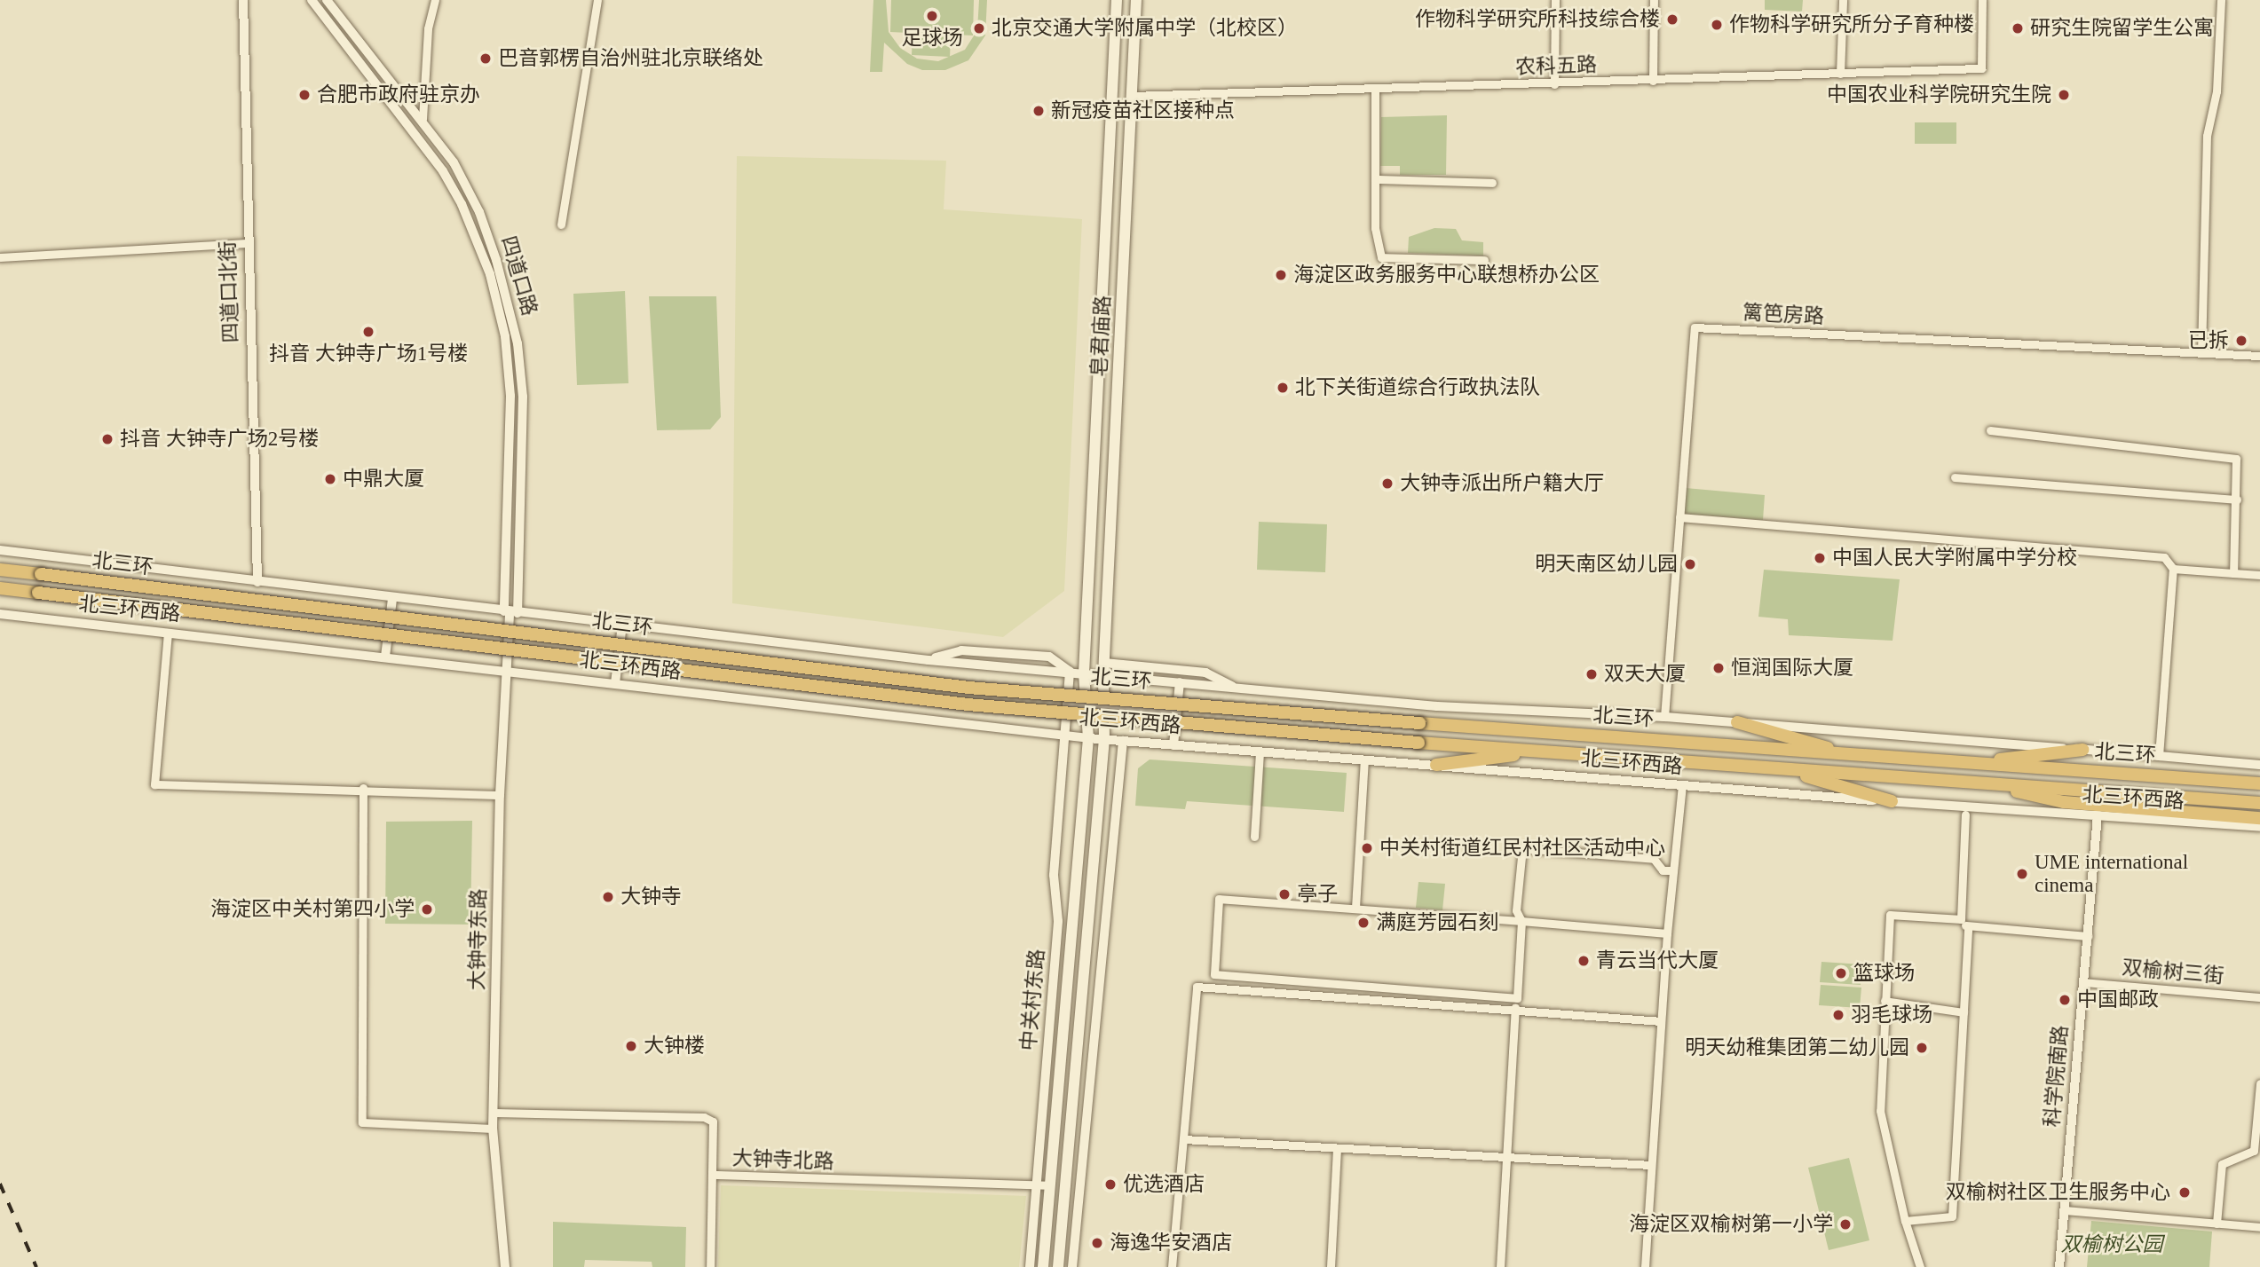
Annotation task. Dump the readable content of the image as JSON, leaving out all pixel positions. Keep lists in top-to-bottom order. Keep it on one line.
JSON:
{"streets":{"highway":["北三环"],"main road":["皂君庙路","中关村东路"],"street":["农科五路","四道口路","四道口北街","篱笆房路","北三环西路","大钟寺东路","双榆树三街","科学院南路","大钟寺北路"]},"crossings":[["农科五路","皂君庙路"],["四道口路","北三环西路"],["四道口路","大钟寺东路"],["四道口北街","北三环西路"],["皂君庙路","北三环西路"],["皂君庙路","中关村东路"],["北三环西路","大钟寺东路"],["北三环西路","中关村东路"],["北三环西路","科学院南路"],["大钟寺东路","大钟寺北路"],["双榆树三街","科学院南路"],["中关村东路","大钟寺北路"]],"parks":["双榆树公园"],"places":["足球场","作物科学研究所科技综合楼","作物科学研究所分子育种楼","北京交通大学附属中学（北校区）","研究生院留学生公寓","巴音郭楞自治州驻北京联络处","合肥市政府驻京办","中国农业科学院研究生院","新冠疫苗社区接种点","海淀区政务服务中心联想桥办公区","抖音 大钟寺广场1号楼","已拆","北下关街道综合行政执法队","抖音 大钟寺广场2号楼","中鼎大厦","大钟寺派出所户籍大厅","中国人民大学附属中学分校","明天南区幼儿园","恒润国际大厦","双天大厦","中关村街道红民村社区活动中心","UME international cinema","亭子","大钟寺","海淀区中关村第四小学","满庭芳园石刻","青云当代大厦","篮球场","中国邮政","羽毛球场","大钟楼","明天幼稚集团第二幼儿园","优选酒店","双榆树社区卫生服务中心","海淀区双榆树第一小学","海逸华安酒店"]}
